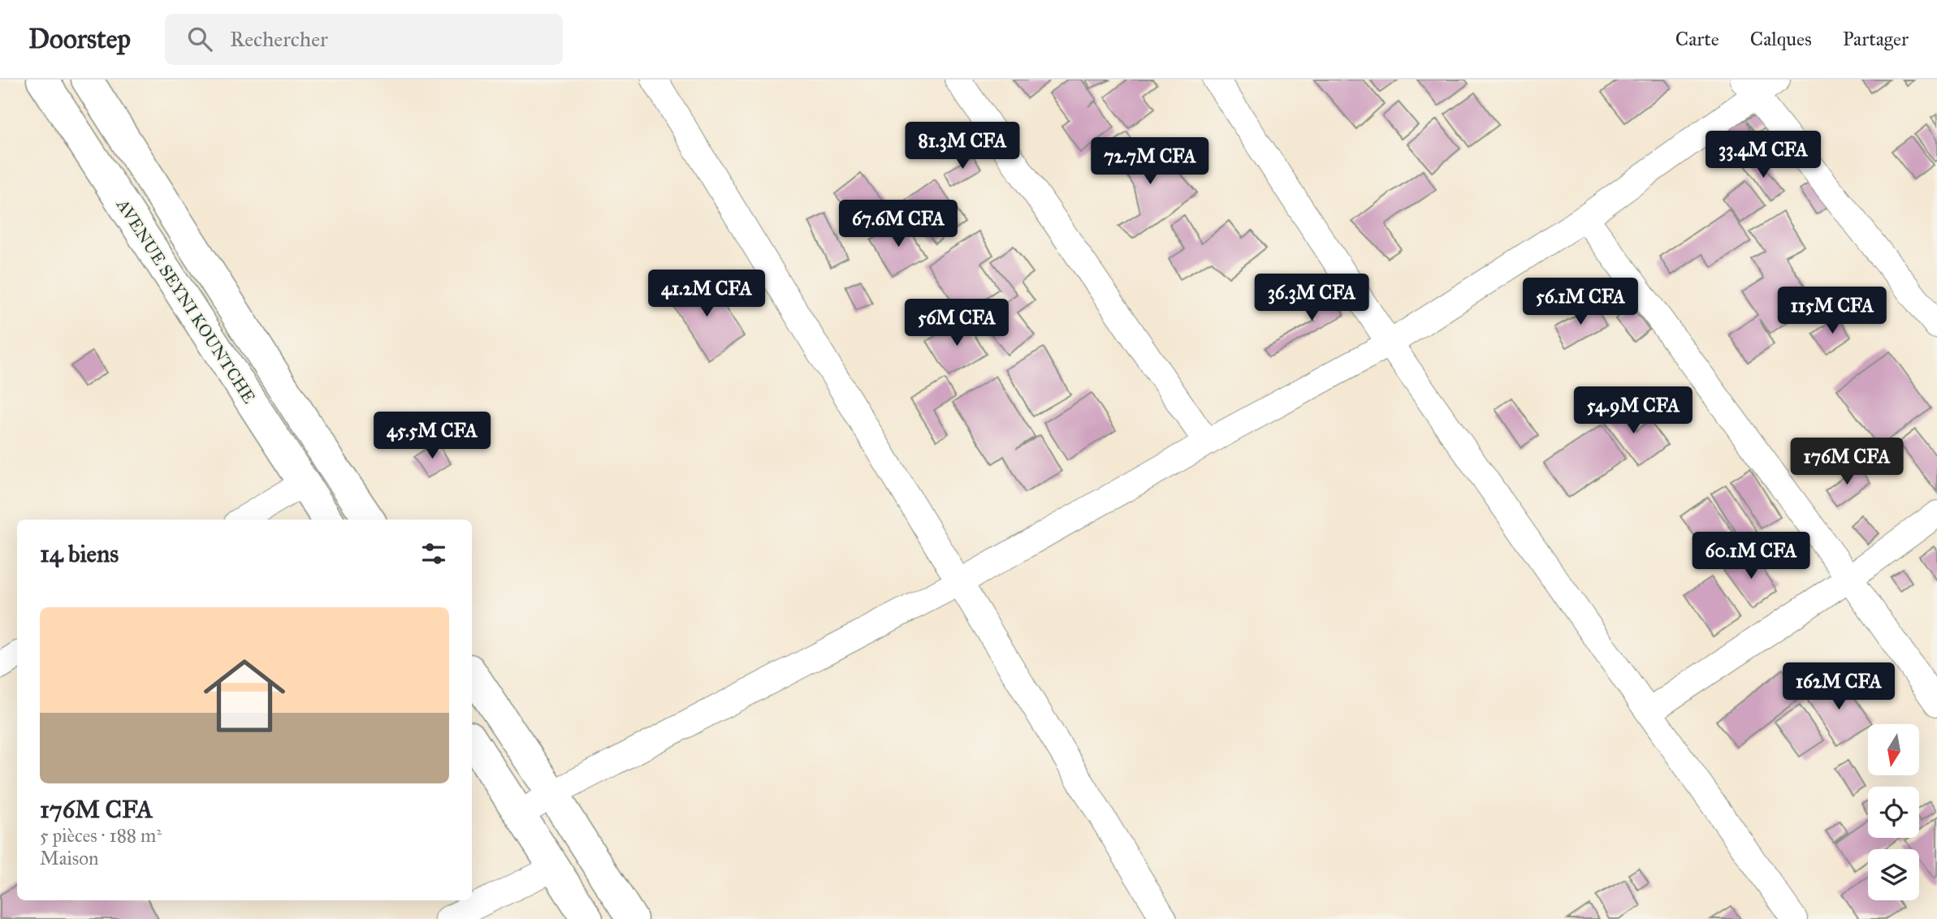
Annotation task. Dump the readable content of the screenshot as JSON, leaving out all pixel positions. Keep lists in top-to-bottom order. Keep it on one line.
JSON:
{"streets":{"highway":["AVENUE SEYNI KOUNTCHE"]},"north":"bottom","page":{"header":"Doorstep","search":"Rechercher","nav":["Carte","Calques","Partager"],"price":["81.3M CFA","33.4M CFA","72.7M CFA","67.6M CFA","41.2M CFA","36.3M CFA","56.1M CFA","115M CFA","56M CFA","54.9M CFA","45.5M CFA","176M CFA","60.1M CFA","162M CFA"],"heading":"14 biens","list":[{"name":"176M CFA","note":"5 pièces · 188 m² · Maison"}]}}
